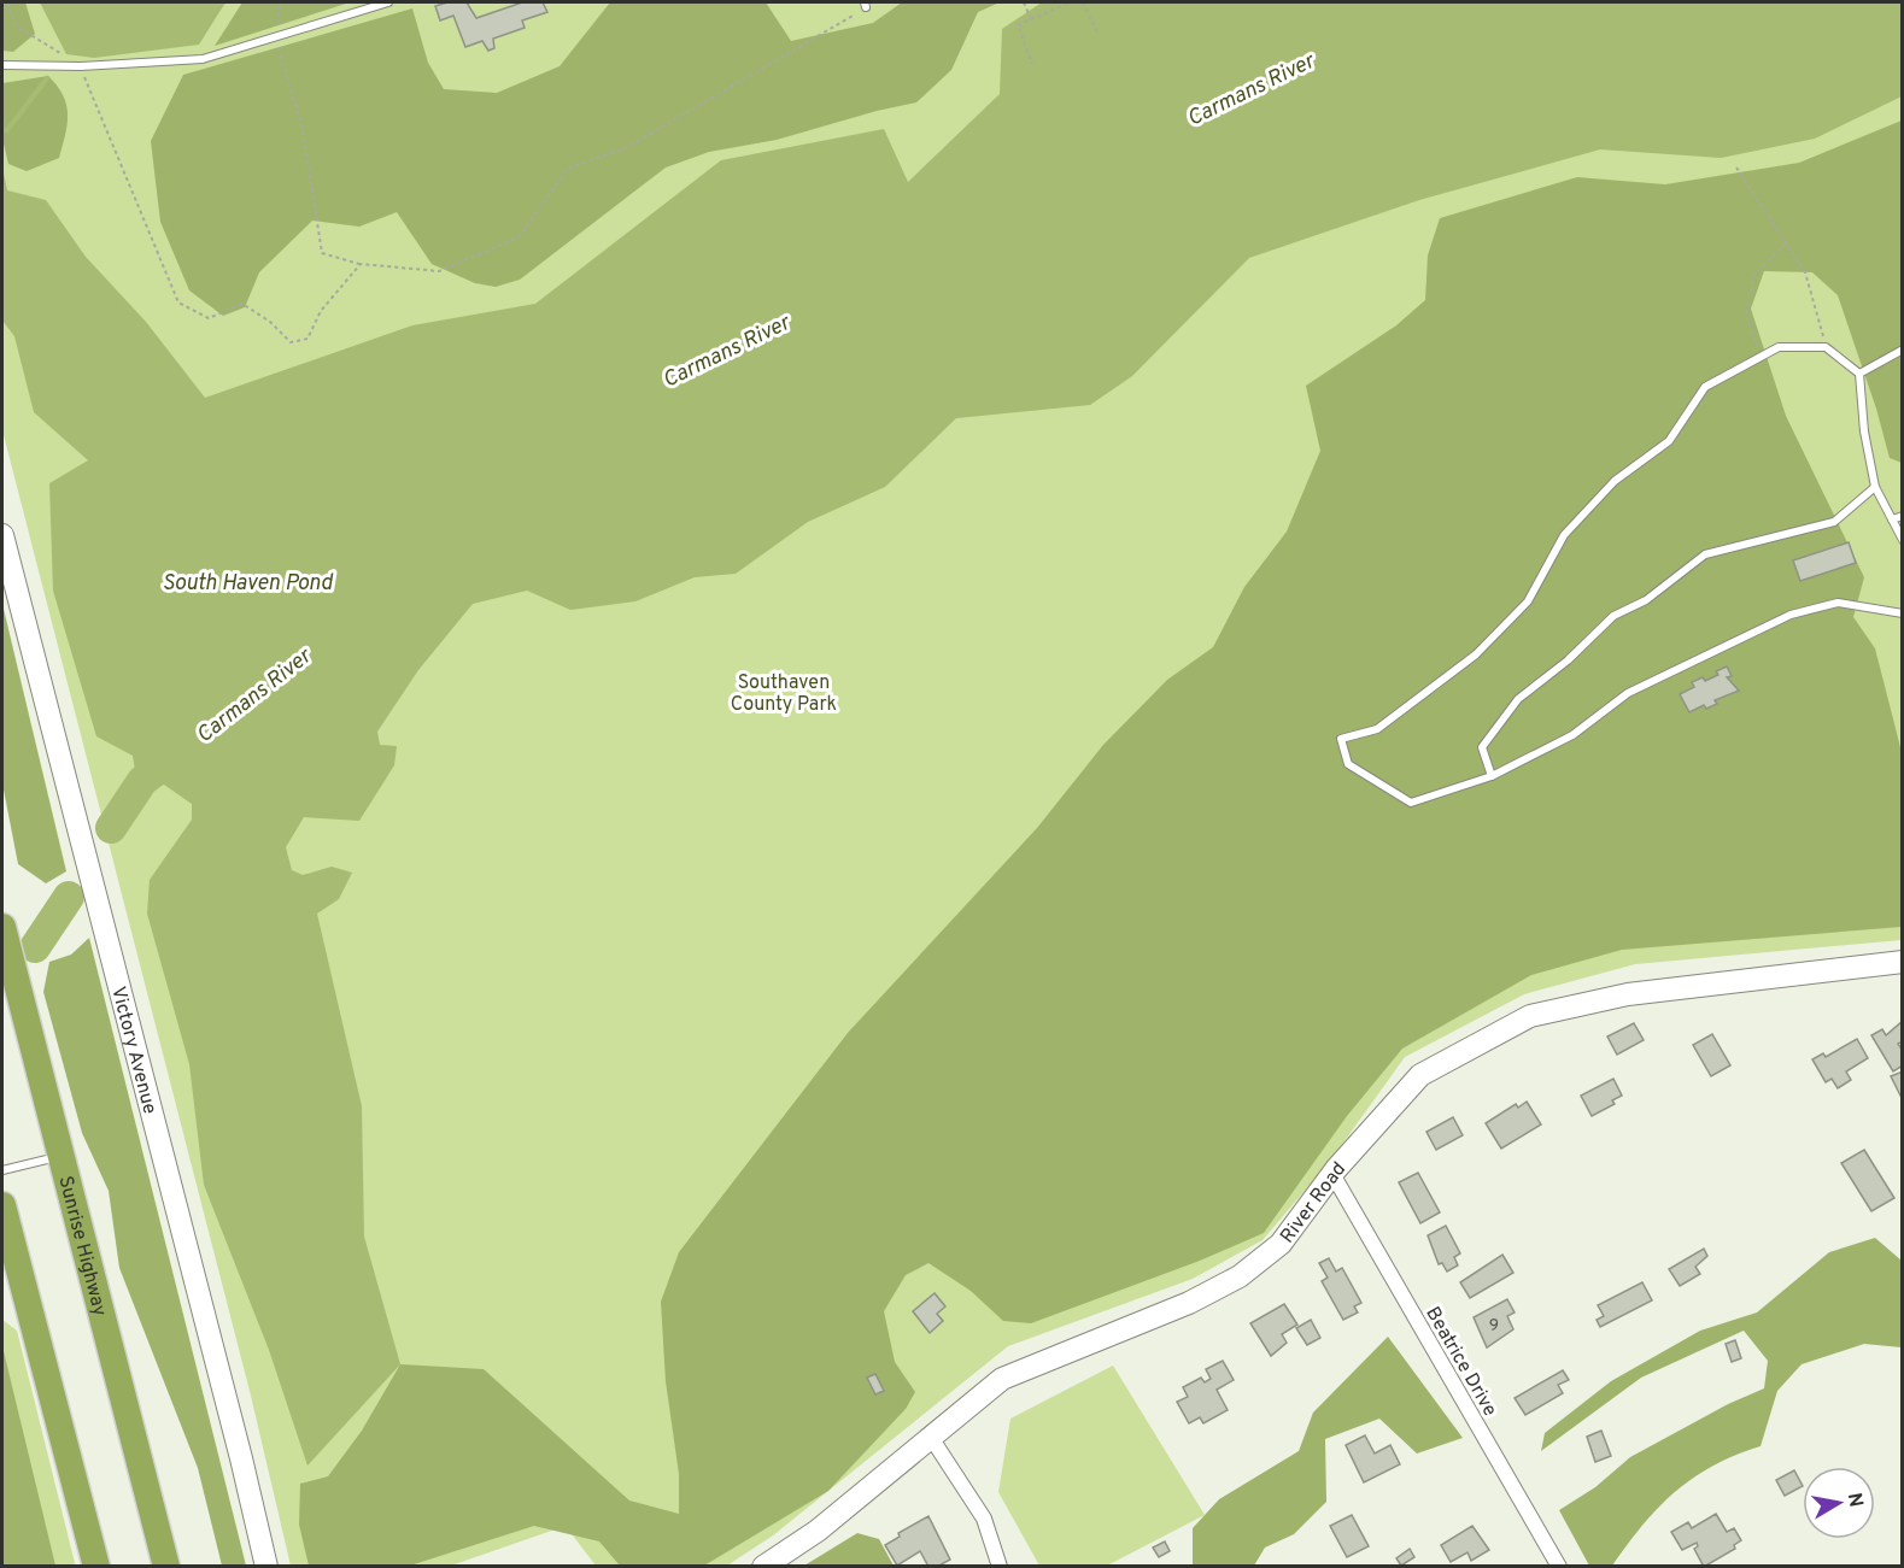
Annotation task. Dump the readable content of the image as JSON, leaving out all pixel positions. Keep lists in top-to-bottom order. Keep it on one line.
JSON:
{"streets":{"highway":["Sunrise Highway"],"street":["Victory Avenue","River Road","Beatrice Drive"]},"crossings":[["River Road","Beatrice Drive"]],"water":["Carmans River","South Haven Pond"],"parks":["Southaven County Park"],"house_numbers":["9"],"north":"right"}
